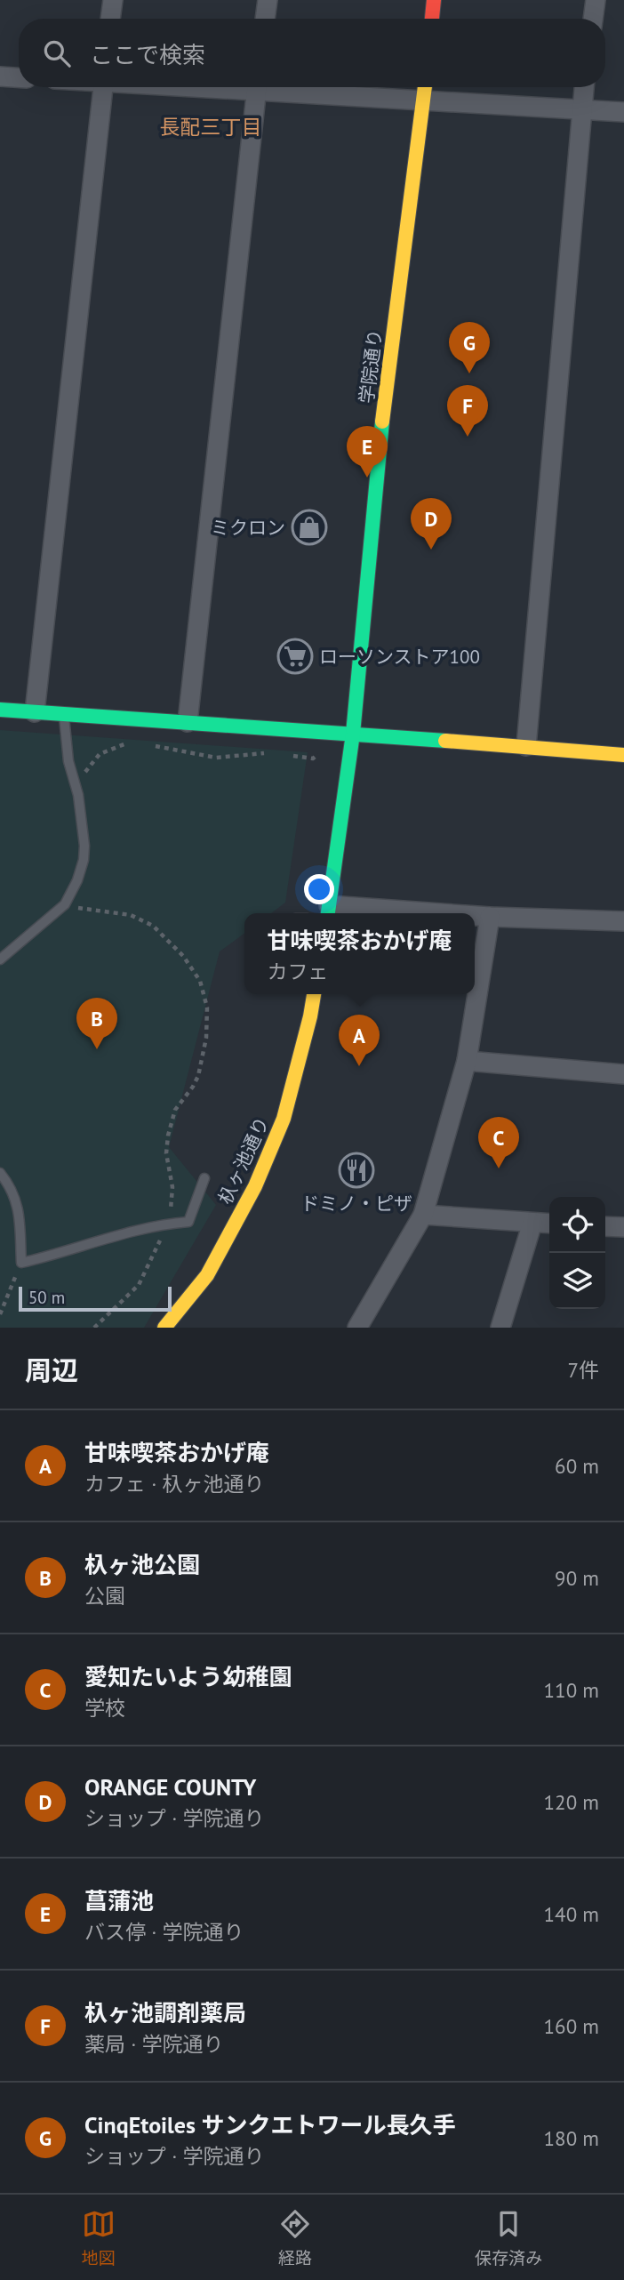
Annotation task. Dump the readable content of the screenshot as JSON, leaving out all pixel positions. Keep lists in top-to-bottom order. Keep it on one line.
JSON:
{"streets":{"street":["学院通り","杁ヶ池通り"]},"districts":["長配三丁目"],"places":{"shop":["ミクロン"],"supermarket":["ローソンストア100"],"restaurant":["ドミノ・ピザ"]},"scale_bar":"50 m","page":{"search":"ここで検索","pins":["G","F","E","D","B","A","C"],"popup":["甘味喫茶おかげ庵","カフェ"],"scale":"50 m","heading":["周辺","7件"],"list":[{"mark":"A","name":"甘味喫茶おかげ庵","note":"カフェ · 杁ヶ池通り","value":"60 m"},{"mark":"B","name":"杁ヶ池公園","note":"公園","value":"90 m"},{"mark":"C","name":"愛知たいよう幼稚園","note":"学校","value":"110 m"},{"mark":"D","name":"ORANGE COUNTY","note":"ショップ · 学院通り","value":"120 m"},{"mark":"E","name":"菖蒲池","note":"バス停 · 学院通り","value":"140 m"},{"mark":"F","name":"杁ヶ池調剤薬局","note":"薬局 · 学院通り","value":"160 m"},{"mark":"G","name":"CinqEtoiles サンクエトワール長久手","note":"ショップ · 学院通り","value":"180 m"}],"nav":["地図","経路","保存済み"]}}
